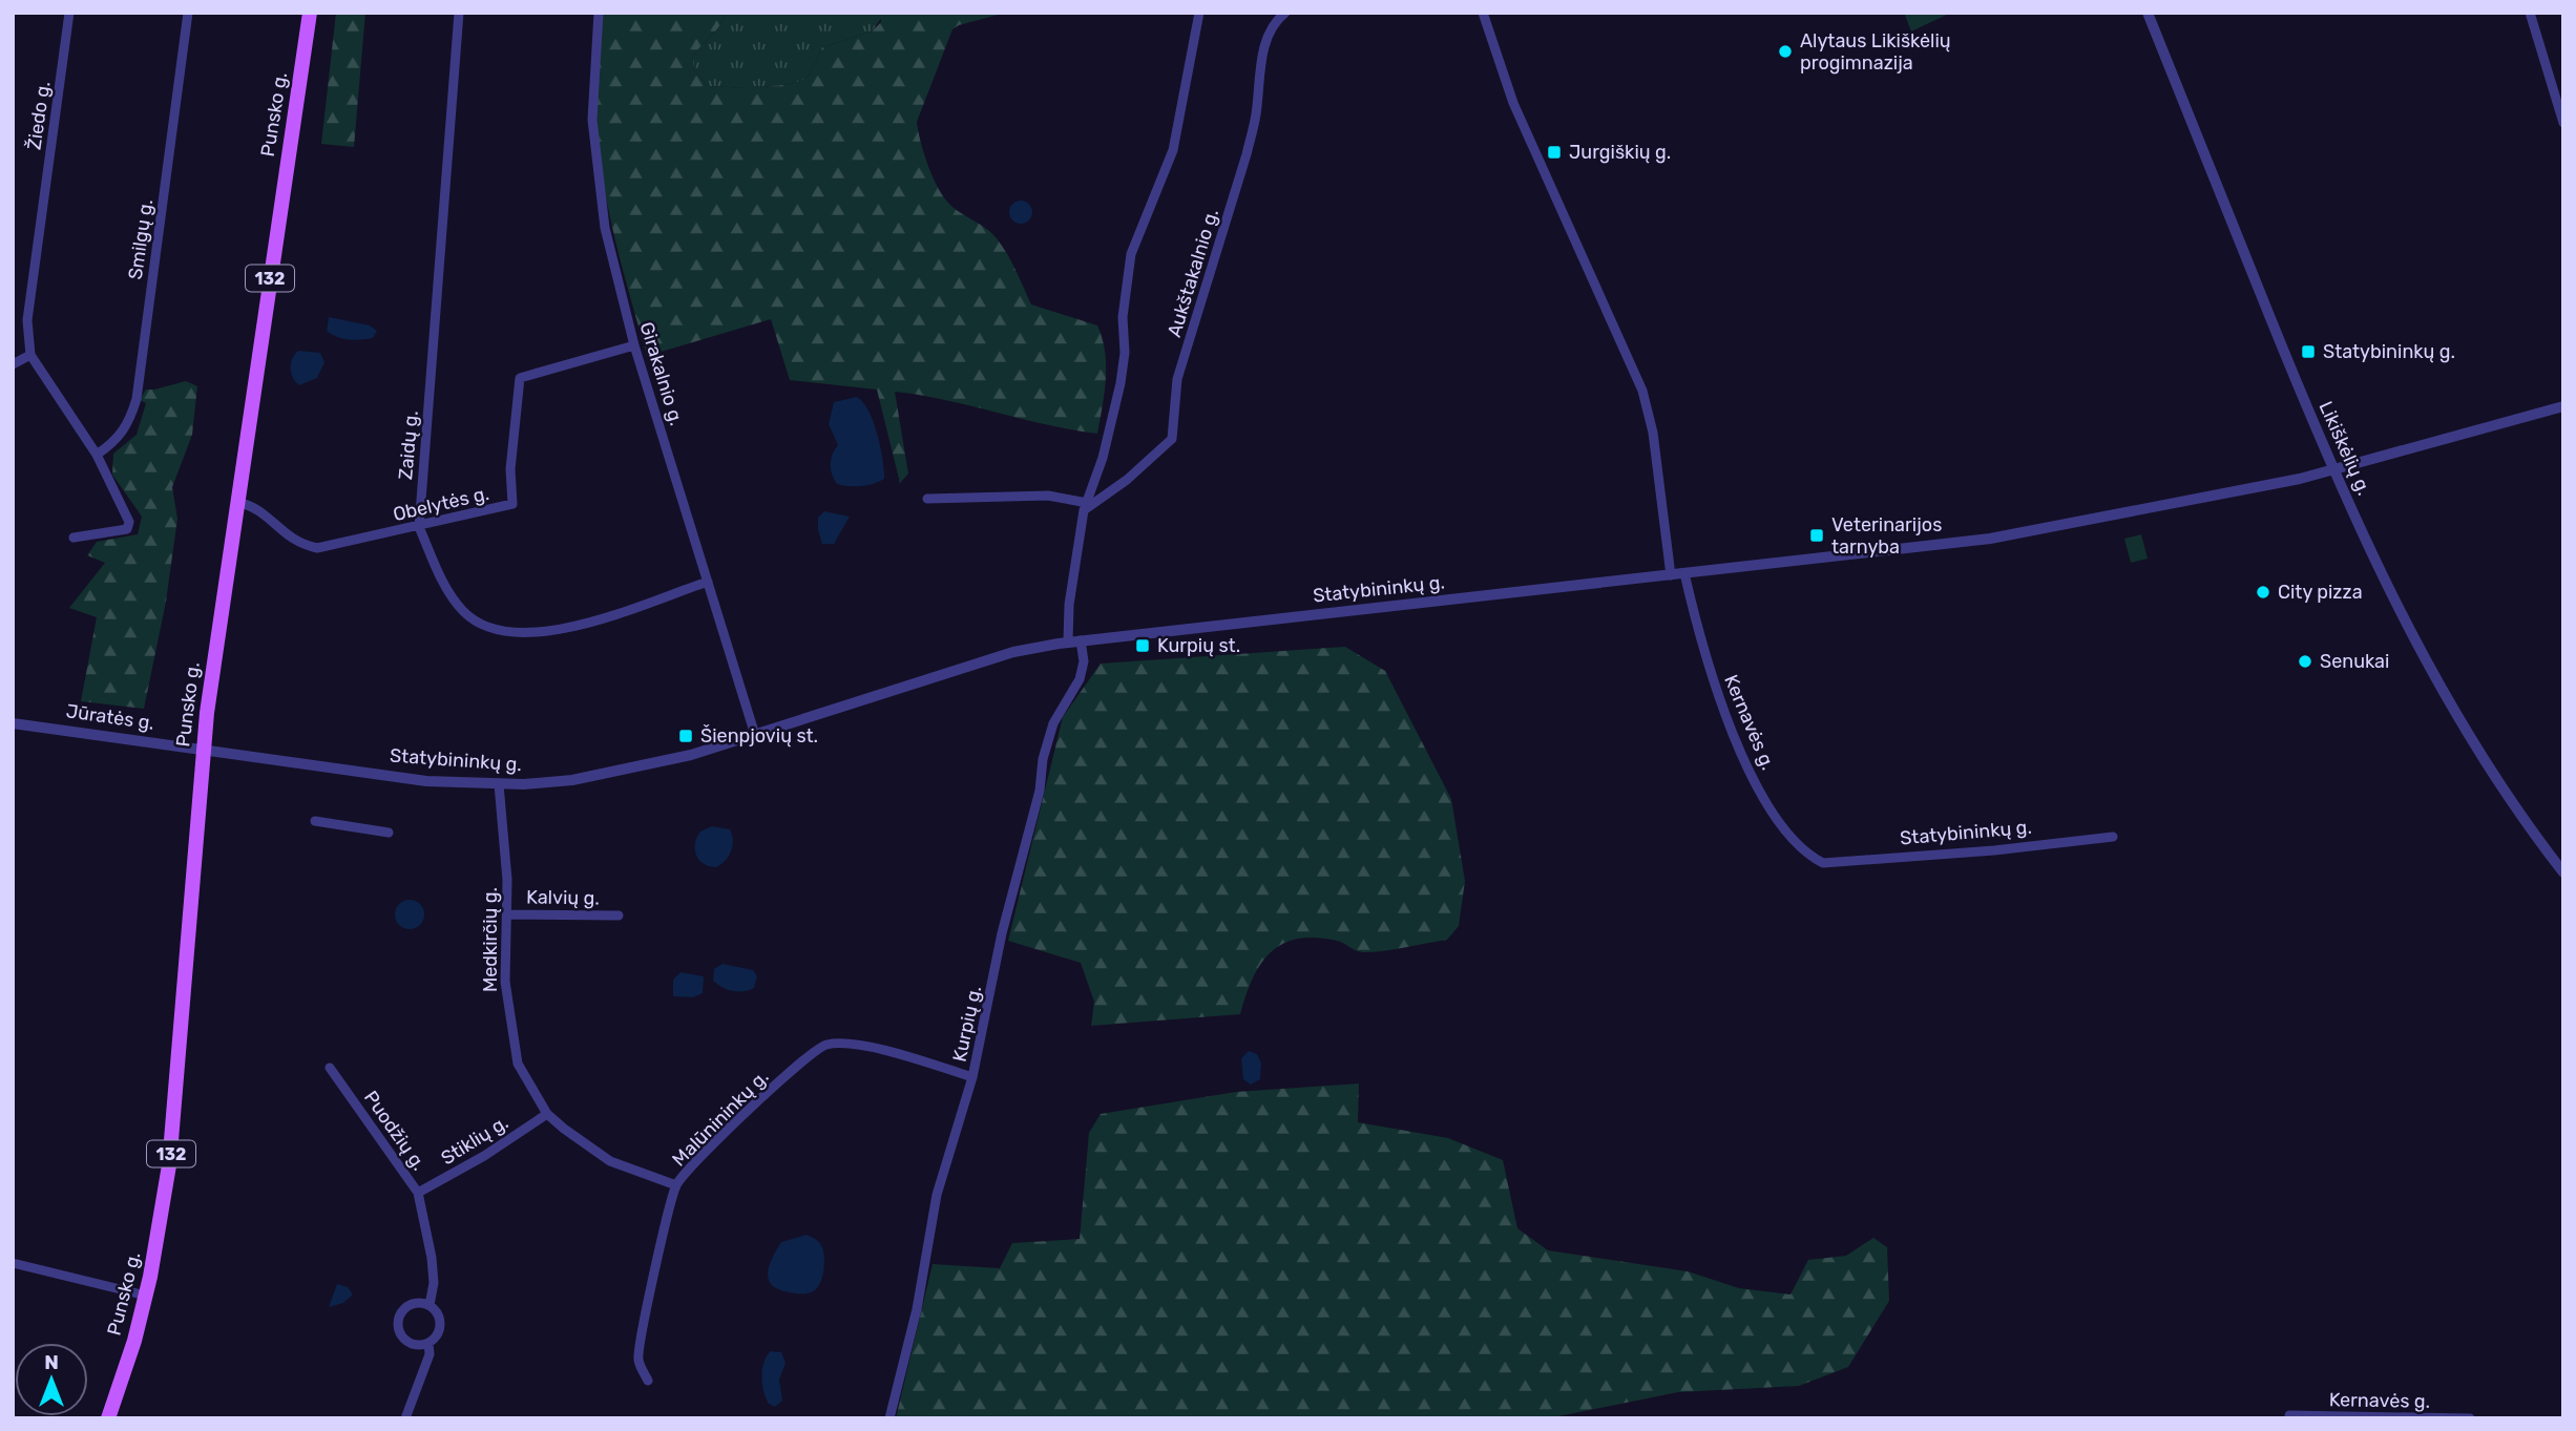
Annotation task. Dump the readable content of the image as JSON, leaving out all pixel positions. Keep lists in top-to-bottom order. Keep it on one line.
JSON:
{"streets":{"main road":["Punsko g.","132"],"street":["Žiedo g.","Smilgų g.","Aukštakalnio g.","Girakalnio g.","Zaidų g.","Likiškėlių g.","Obelytės g.","Statybininkų g.","Jūratės g.","Kernavės g.","Kalvių g.","Medkirčių g.","Kurpių g.","Malūnininkų g.","Puodžių g.","Stiklių g."]},"crossings":[["Punsko g.","Obelytės g."],["Punsko g.","Statybininkų g."],["Punsko g.","Jūratės g."],["Žiedo g.","Smilgų g."],["Girakalnio g.","Zaidų g."],["Girakalnio g.","Obelytės g."],["Girakalnio g.","Statybininkų g."],["Zaidų g.","Obelytės g."],["Likiškėlių g.","Statybininkų g."],["Statybininkų g.","Jūratės g."],["Statybininkų g.","Kernavės g."],["Statybininkų g.","Medkirčių g."],["Statybininkų g.","Kurpių g."],["Kalvių g.","Medkirčių g."],["Medkirčių g.","Malūnininkų g."],["Medkirčių g.","Stiklių g."],["Kurpių g.","Malūnininkų g."],["Puodžių g.","Stiklių g."]],"places":{"other":["Alytaus Likiškėlių progimnazija","City pizza","Senukai"],"transit":["Jurgiškių g.","Statybininkų g.","Veterinarijos tarnyba","Kurpių st.","Šienpjovių st."]},"north":"top"}
